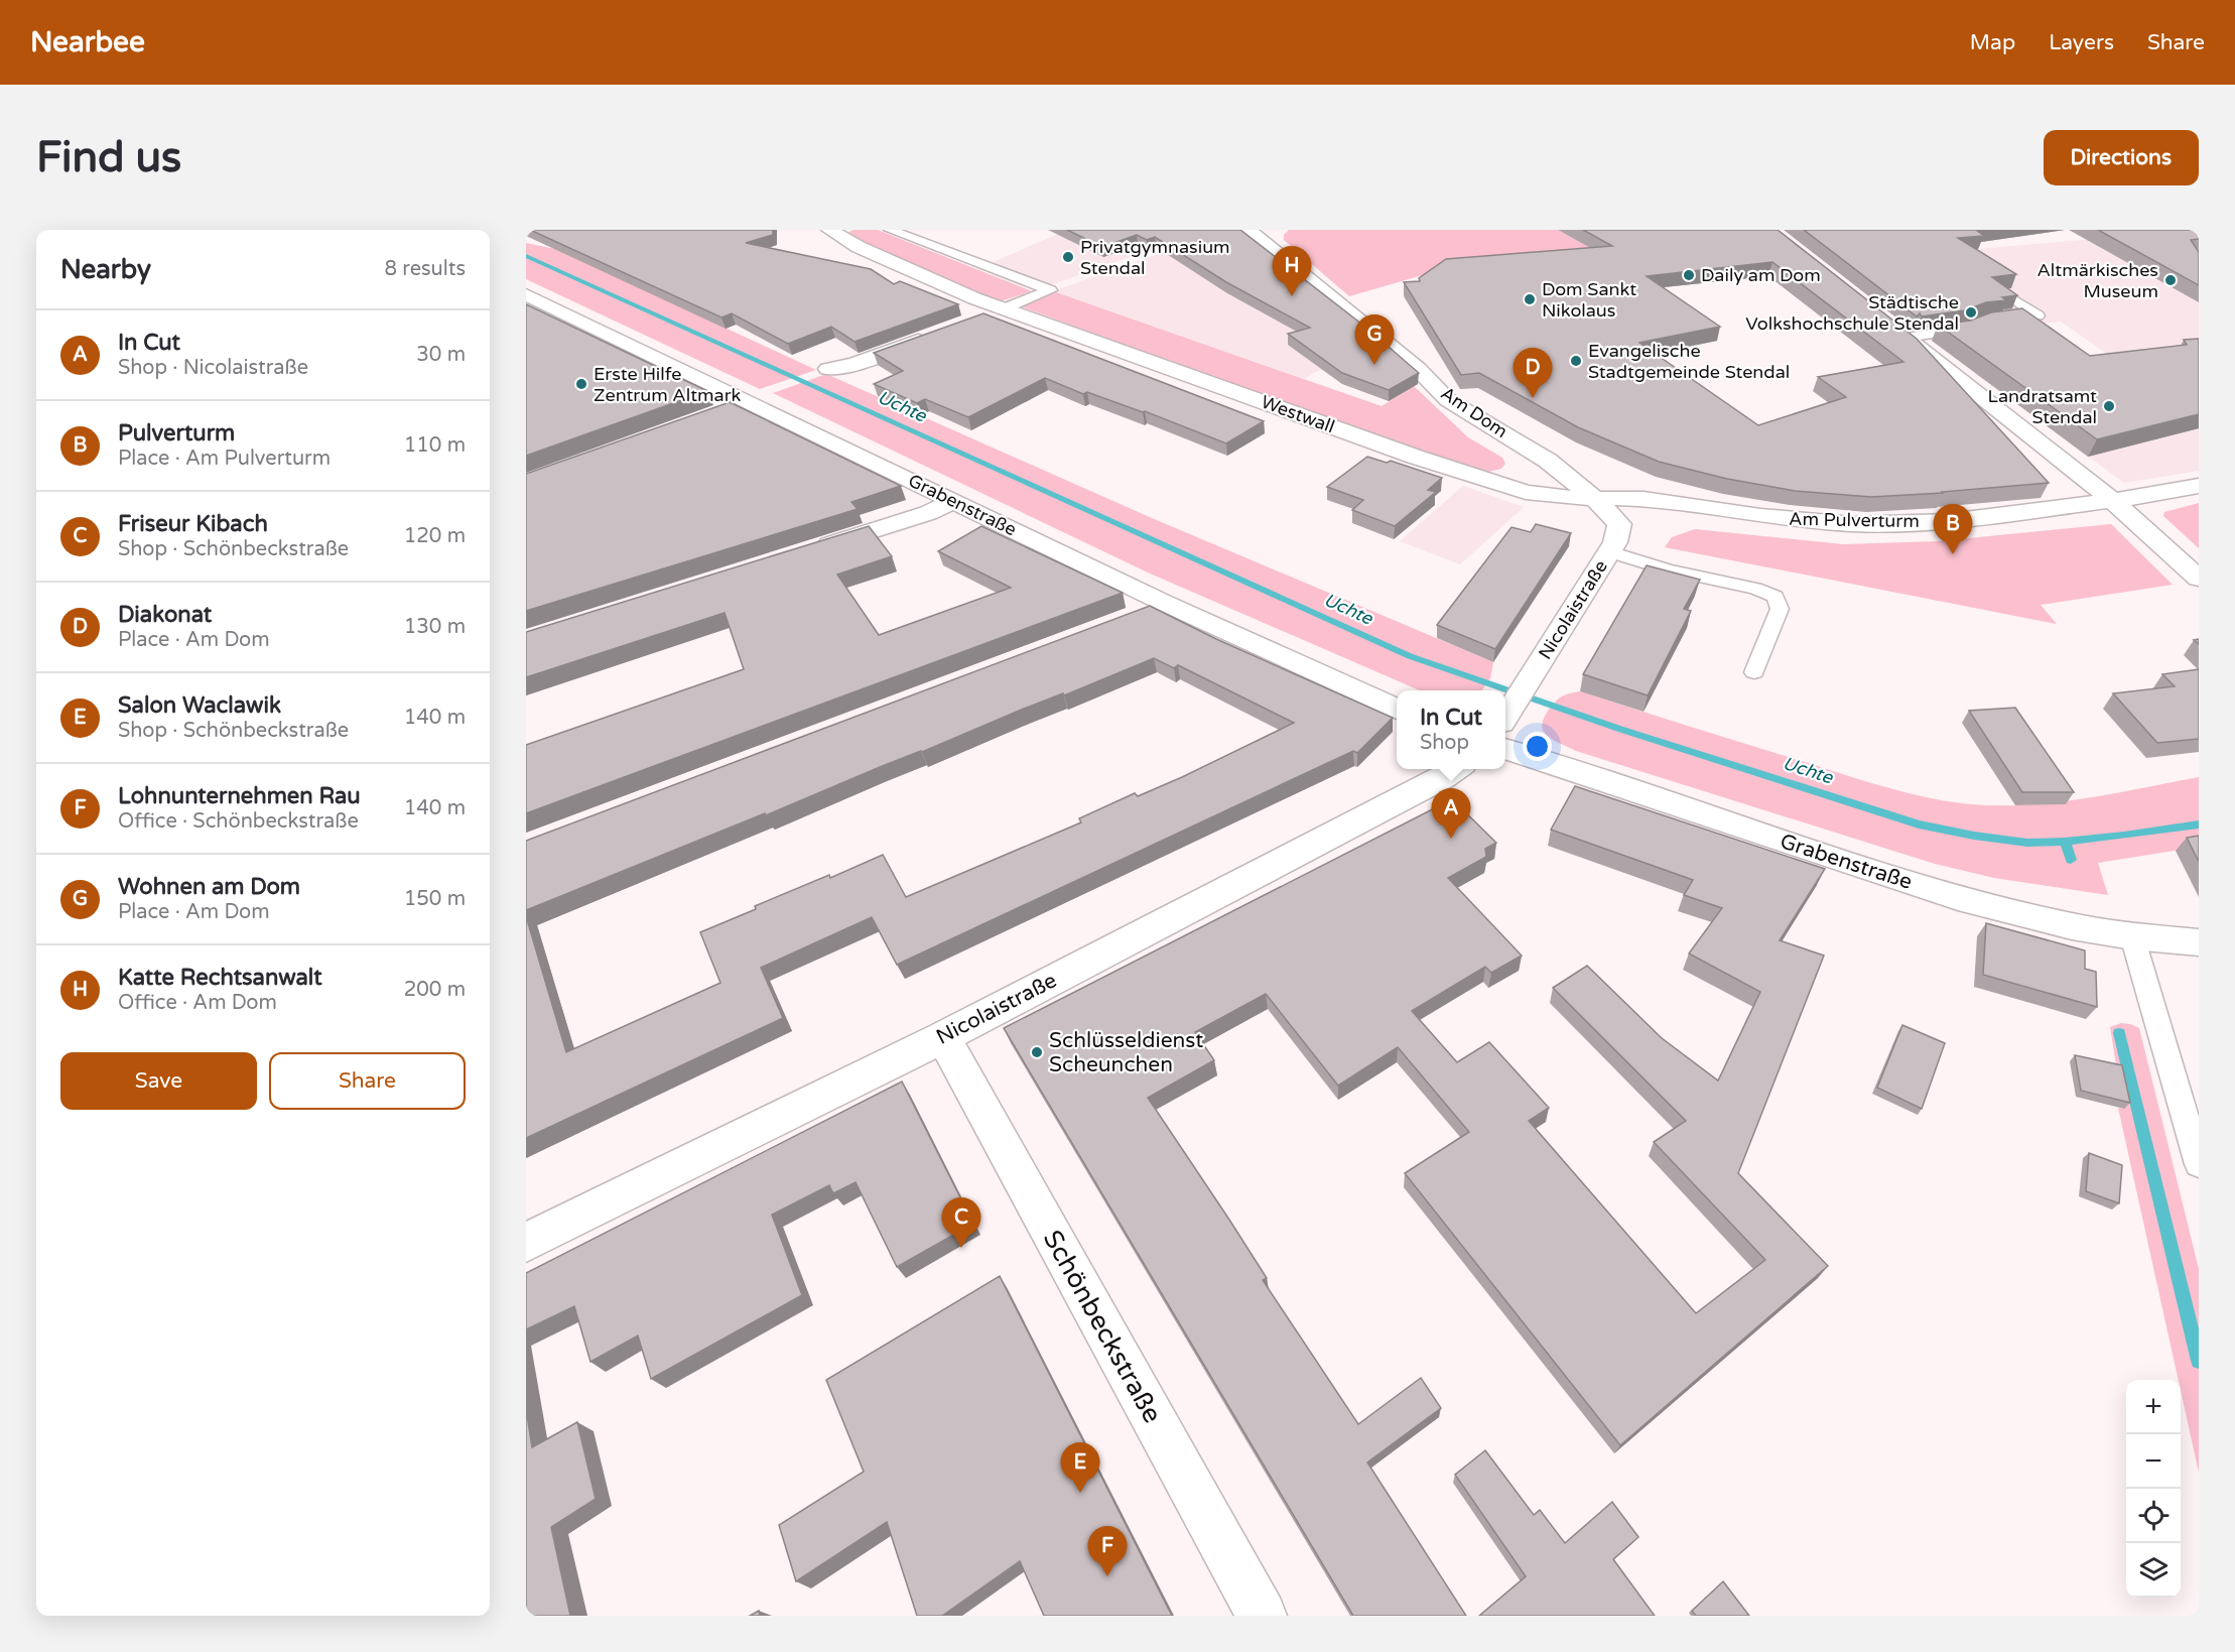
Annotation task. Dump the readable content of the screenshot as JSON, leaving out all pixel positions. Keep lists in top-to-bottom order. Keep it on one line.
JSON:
{"streets":{"street":["Am Dom","Westwall","Grabenstraße","Am Pulverturm","Nicolaistraße","Schönbeckstraße"]},"crossings":[["Am Dom","Westwall"],["Am Dom","Am Pulverturm"],["Am Dom","Nicolaistraße"],["Westwall","Am Pulverturm"],["Westwall","Nicolaistraße"],["Am Pulverturm","Nicolaistraße"],["Nicolaistraße","Schönbeckstraße"]],"water":["Uchte"],"places":["Privatgymnasium Stendal","Daily am Dom","Altmärkisches Museum","Dom Sankt Nikolaus","Städtische Volkshochschule Stendal","Evangelische Stadtgemeinde Stendal","Erste Hilfe Zentrum Altmark","Landratsamt Stendal","Schlüsseldienst Scheunchen"],"page":{"header":"Nearbee","nav":["Map","Layers","Share"],"buttons":["Directions",["Save","Share"]],"title":"Find us","heading":["Nearby","8 results"],"pins":["H","G","D","B","A","C","E","F"],"list":[{"mark":"A","name":"In Cut","note":"Shop · Nicolaistraße","value":"30 m"},{"mark":"B","name":"Pulverturm","note":"Place · Am Pulverturm","value":"110 m"},{"mark":"C","name":"Friseur Kibach","note":"Shop · Schönbeckstraße","value":"120 m"},{"mark":"D","name":"Diakonat","note":"Place · Am Dom","value":"130 m"},{"mark":"E","name":"Salon Waclawik","note":"Shop · Schönbeckstraße","value":"140 m"},{"mark":"F","name":"Lohnunternehmen Rau","note":"Office · Schönbeckstraße","value":"140 m"},{"mark":"G","name":"Wohnen am Dom","note":"Place · Am Dom","value":"150 m"},{"mark":"H","name":"Katte Rechtsanwalt","note":"Office · Am Dom","value":"200 m"}],"popup":["In Cut","Shop"],"map_buttons":["+","−"]}}
